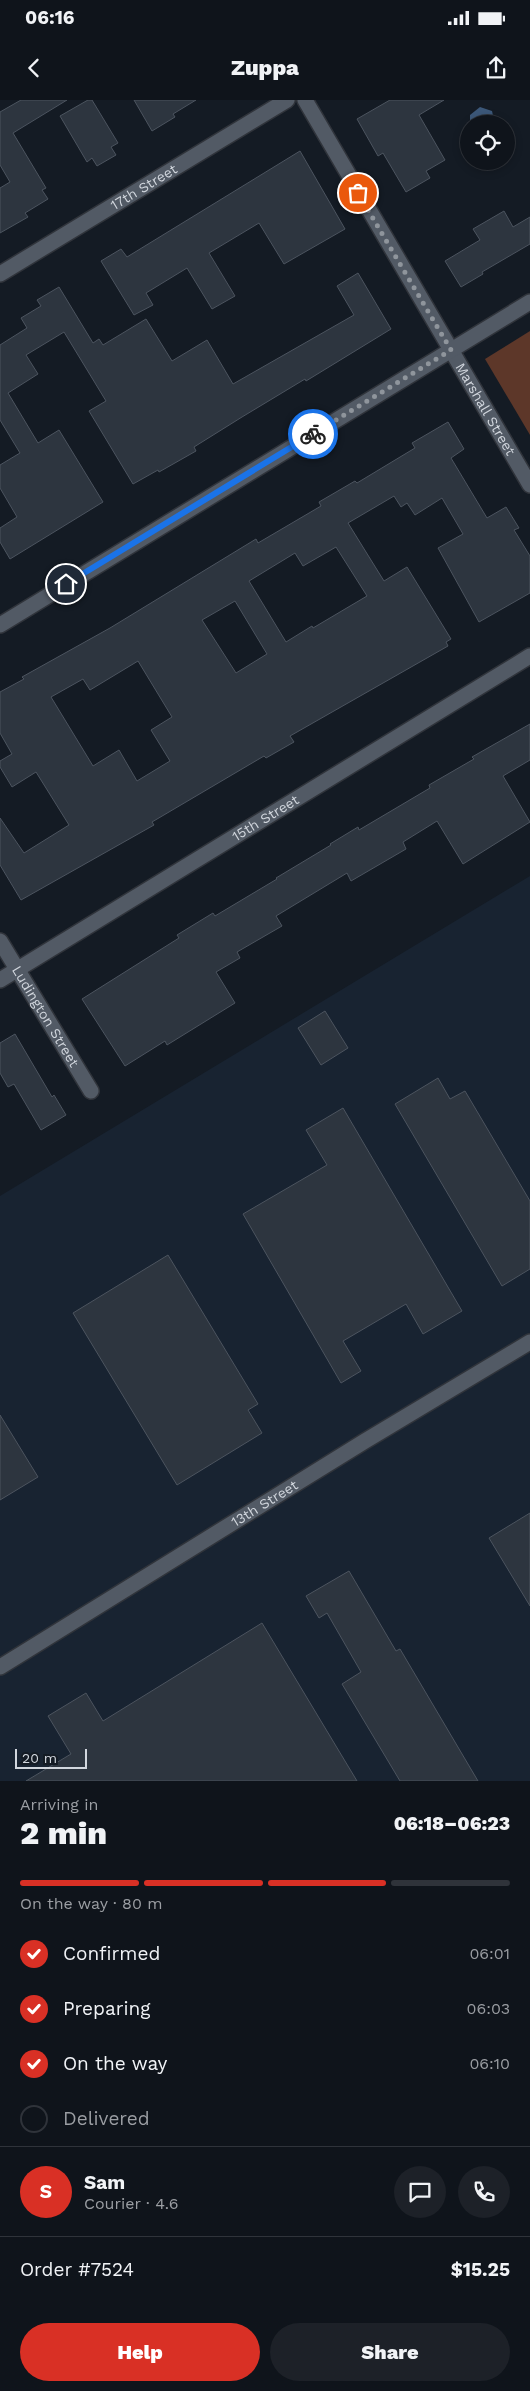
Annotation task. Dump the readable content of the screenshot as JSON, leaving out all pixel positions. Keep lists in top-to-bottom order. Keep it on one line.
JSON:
{"streets":{"street":["17th Street","Marshall Street","15th Street","Ludington Street","13th Street"]},"crossings":[["15th Street","Ludington Street"]],"scale_bar":"20 m","page":{"status":"06:16","header":"Zuppa","scale":"20 m","heading":["2 min","Arriving in","06:18–06:23"],"panel":["Sam","Courier · 4.6","Order #7524","$15.25"],"bar":"On the way · 80 m","list":[["Confirmed","06:01"],["Preparing","06:03"],["On the way","06:10"],"Delivered"],"round":"S","buttons":["Help","Share"]}}
